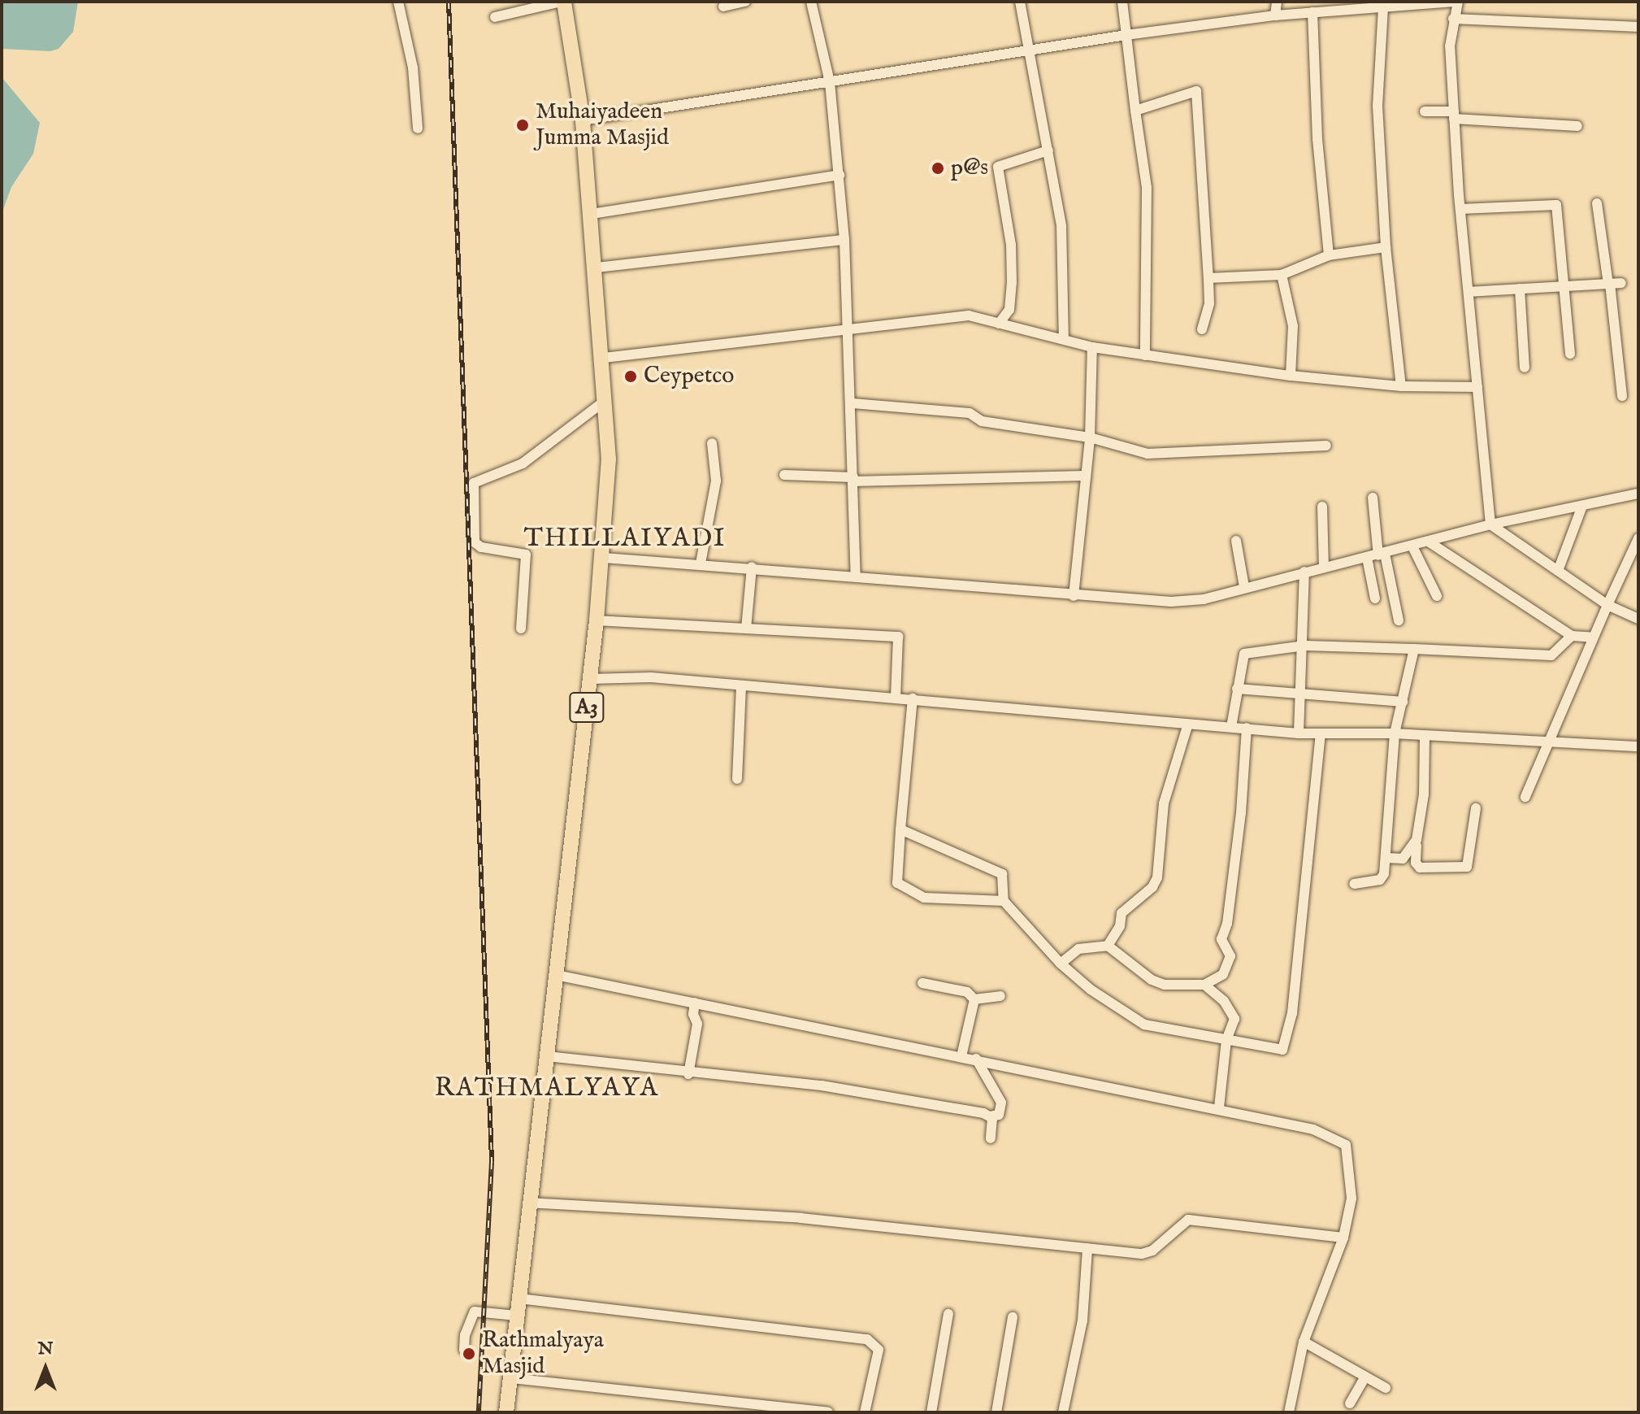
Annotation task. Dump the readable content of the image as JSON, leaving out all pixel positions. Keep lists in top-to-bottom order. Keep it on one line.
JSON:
{"streets":{"highway":["A3"]},"districts":["THILLAIYADI","RATHMALYAYA"],"places":["Muhaiyadeen Jumma Masjid","p@s","Ceypetco","Rathmalyaya Masjid"],"north":"top"}
